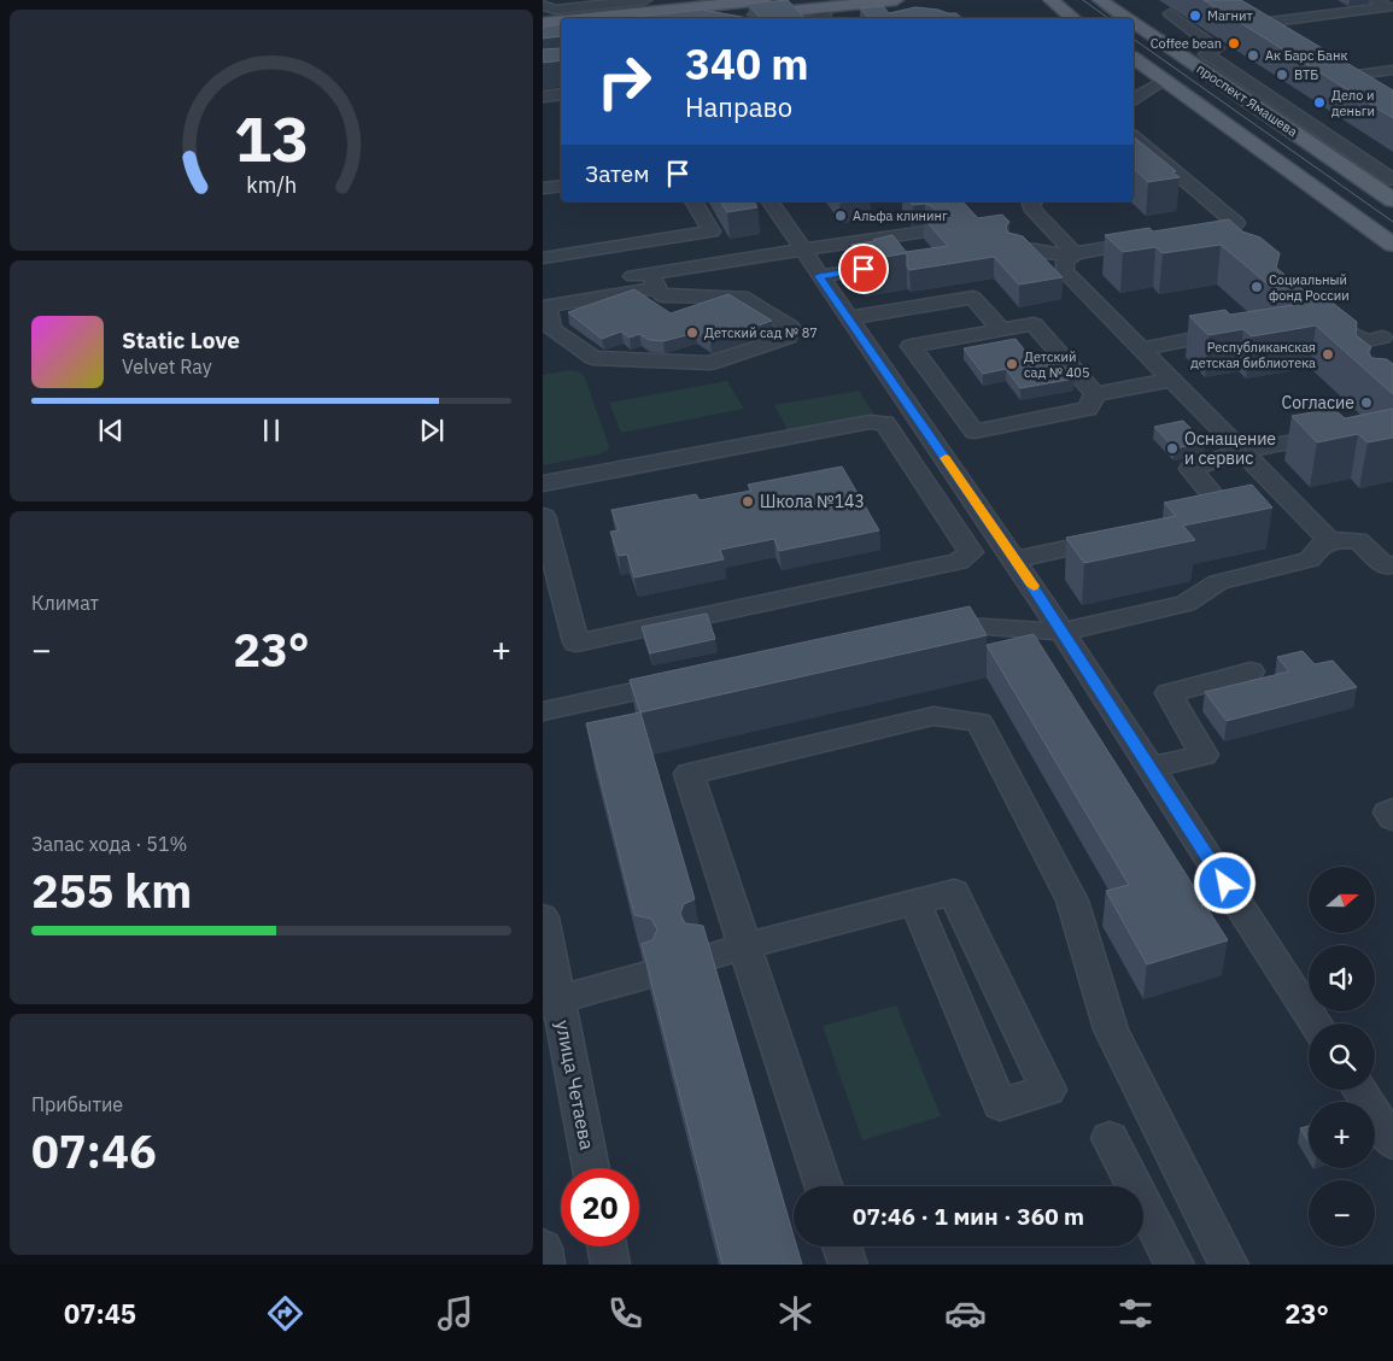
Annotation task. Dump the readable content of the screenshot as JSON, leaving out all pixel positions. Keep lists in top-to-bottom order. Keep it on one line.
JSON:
{"streets":{"main road":["проспект Ямашева"],"street":["улица Четаева"]},"places":["Магнит","Coffee bean","Ак Барс Банк","ВТБ","Дело и деньги","Альфа клининг","Социальный фонд России","Детский сад № 87","Республиканская детская библиотека","Детский сад № 405","Согласие","Оснащение и сервис","Школа №143"],"north":"right","page":{"turn":["340 m","Направо"],"then":"Затем","song":["Static Love","Velvet Ray"],"tile":["Климат",["Запас хода · 51%","255 km"],["Прибытие","07:46"]],"heat":["−","23°","+"],"map_buttons":["+","−"],"limit":"20","trip":"07:46 · 1 мин · 360 m","tabs":["07:45","23°"],"gauge":["13","km/h"]}}
